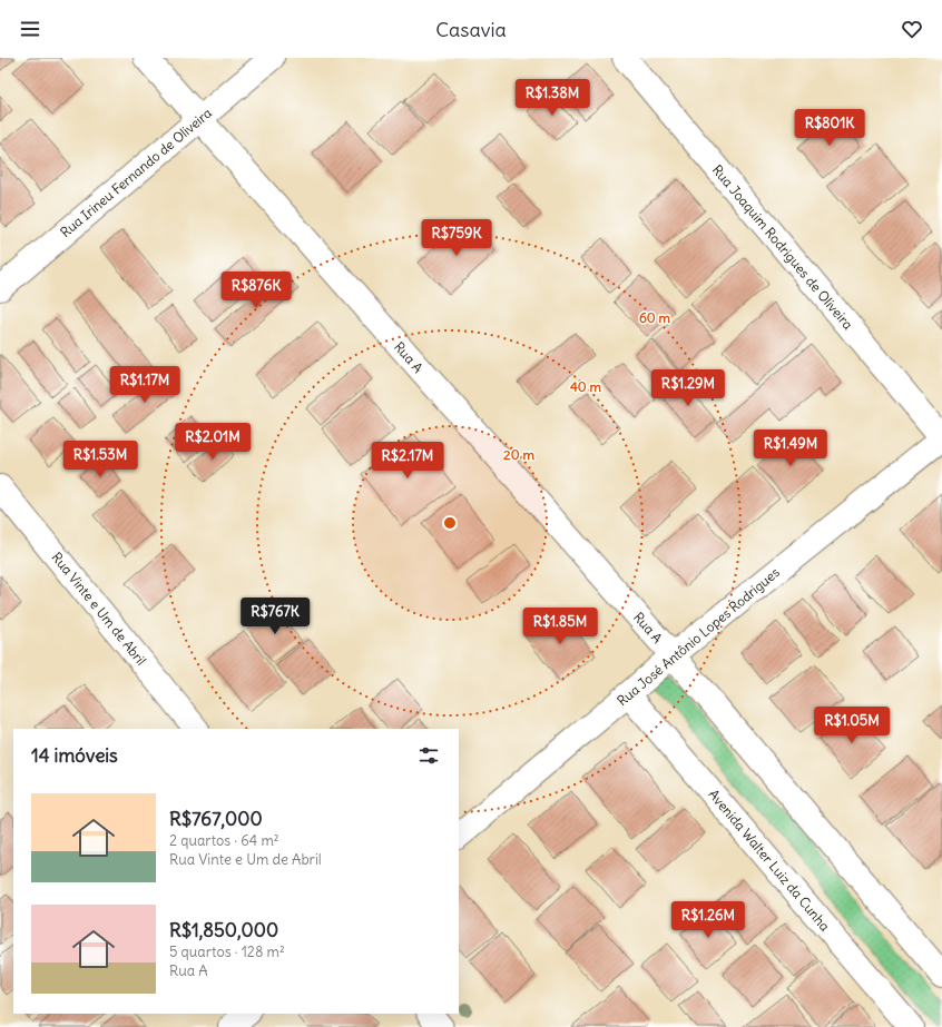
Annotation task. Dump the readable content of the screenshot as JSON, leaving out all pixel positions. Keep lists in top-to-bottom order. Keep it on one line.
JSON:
{"streets":{"street":["Rua Irineu Fernando de Oliveira","Rua Joaquim Rodrigues de Oliveira","Rua A","Rua Vinte e Um de Abril","Rua José Antônio Lopes Rodrigues","Avenida Walter Luiz da Cunha"]},"crossings":[["Rua Irineu Fernando de Oliveira","Rua A"],["Rua Joaquim Rodrigues de Oliveira","Rua José Antônio Lopes Rodrigues"],["Rua A","Rua José Antônio Lopes Rodrigues"],["Rua José Antônio Lopes Rodrigues","Avenida Walter Luiz da Cunha"]],"page":{"header":"Casavia","price":["R$1.38M","R$801K","R$759K","R$876K","R$1.17M","R$1.29M","R$2.01M","R$1.49M","R$1.53M","R$2.17M","R$767K","R$1.85M","R$1.05M","R$1.26M"],"heading":"14 imóveis","list":[{"name":"R$767,000","note":"2 quartos · 64 m² · Rua Vinte e Um de Abril"},{"name":"R$1,850,000","note":"5 quartos · 128 m² · Rua A"}]},"rings":["60 m","40 m","20 m"]}
